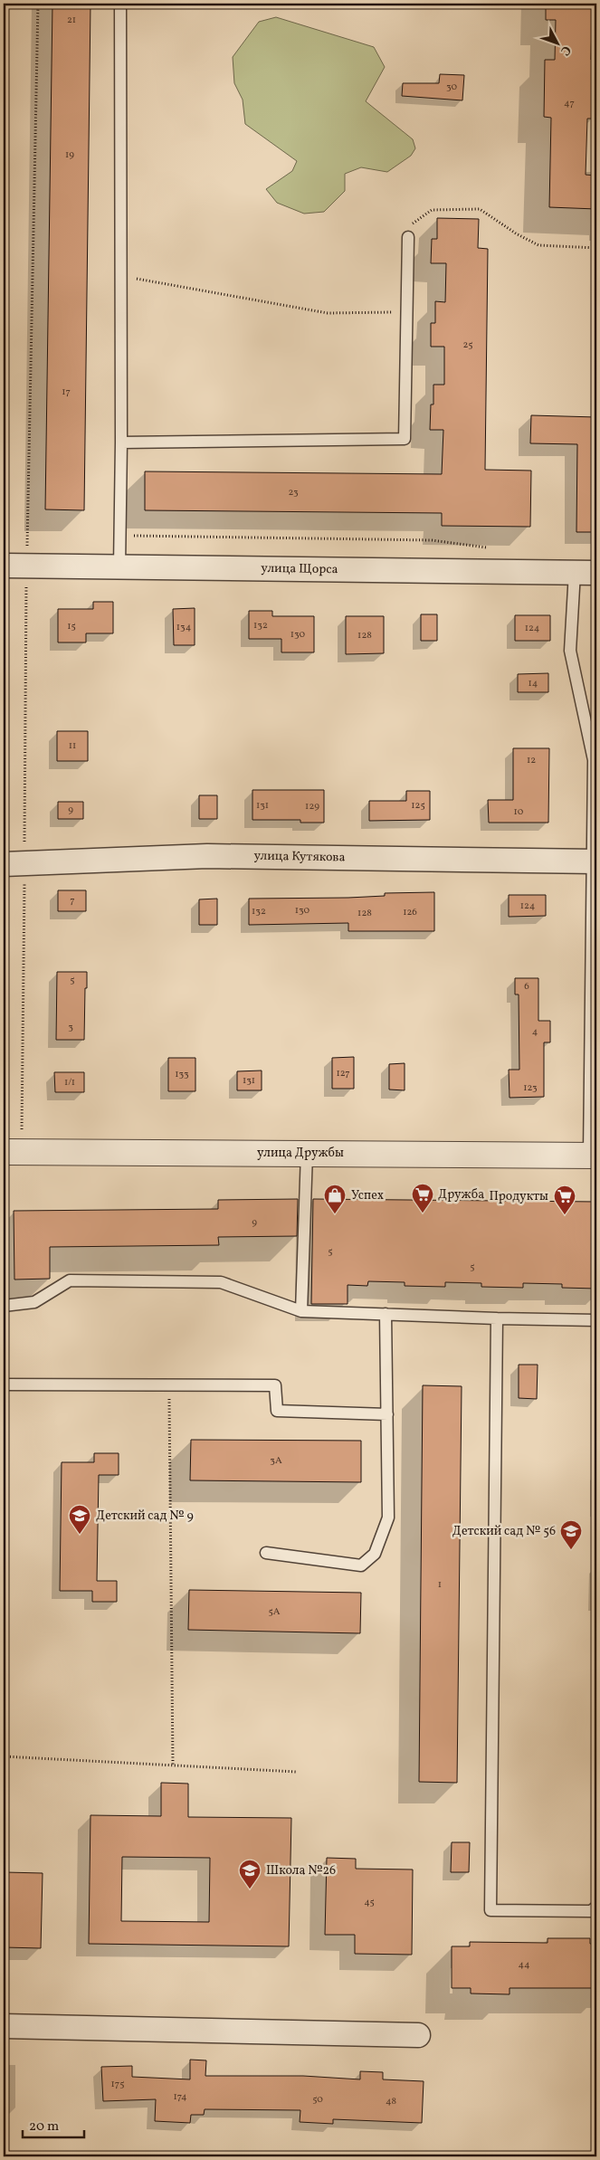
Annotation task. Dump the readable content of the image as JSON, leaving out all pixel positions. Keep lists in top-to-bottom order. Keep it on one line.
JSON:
{"streets":{"street":["улица Щорса","улица Кутякова","улица Дружбы"]},"places":{"supermarket":["Дружба","Продукты"],"shop":["Успех"],"school or university":["Детский сад № 9","Детский сад № 56","Школа №26"]},"house_numbers":["21","30","47","19","25","17","23","132","15","134","124","130","128","14","11","12","131","125","129","9","10","7","124","130","132","126","128","5","6","3","4","127","133","131","1/1","123","9","5","5","3А","1","5А","45","44","175","174","50","48"],"scale_bar":"20 m","north":"bottom right"}
